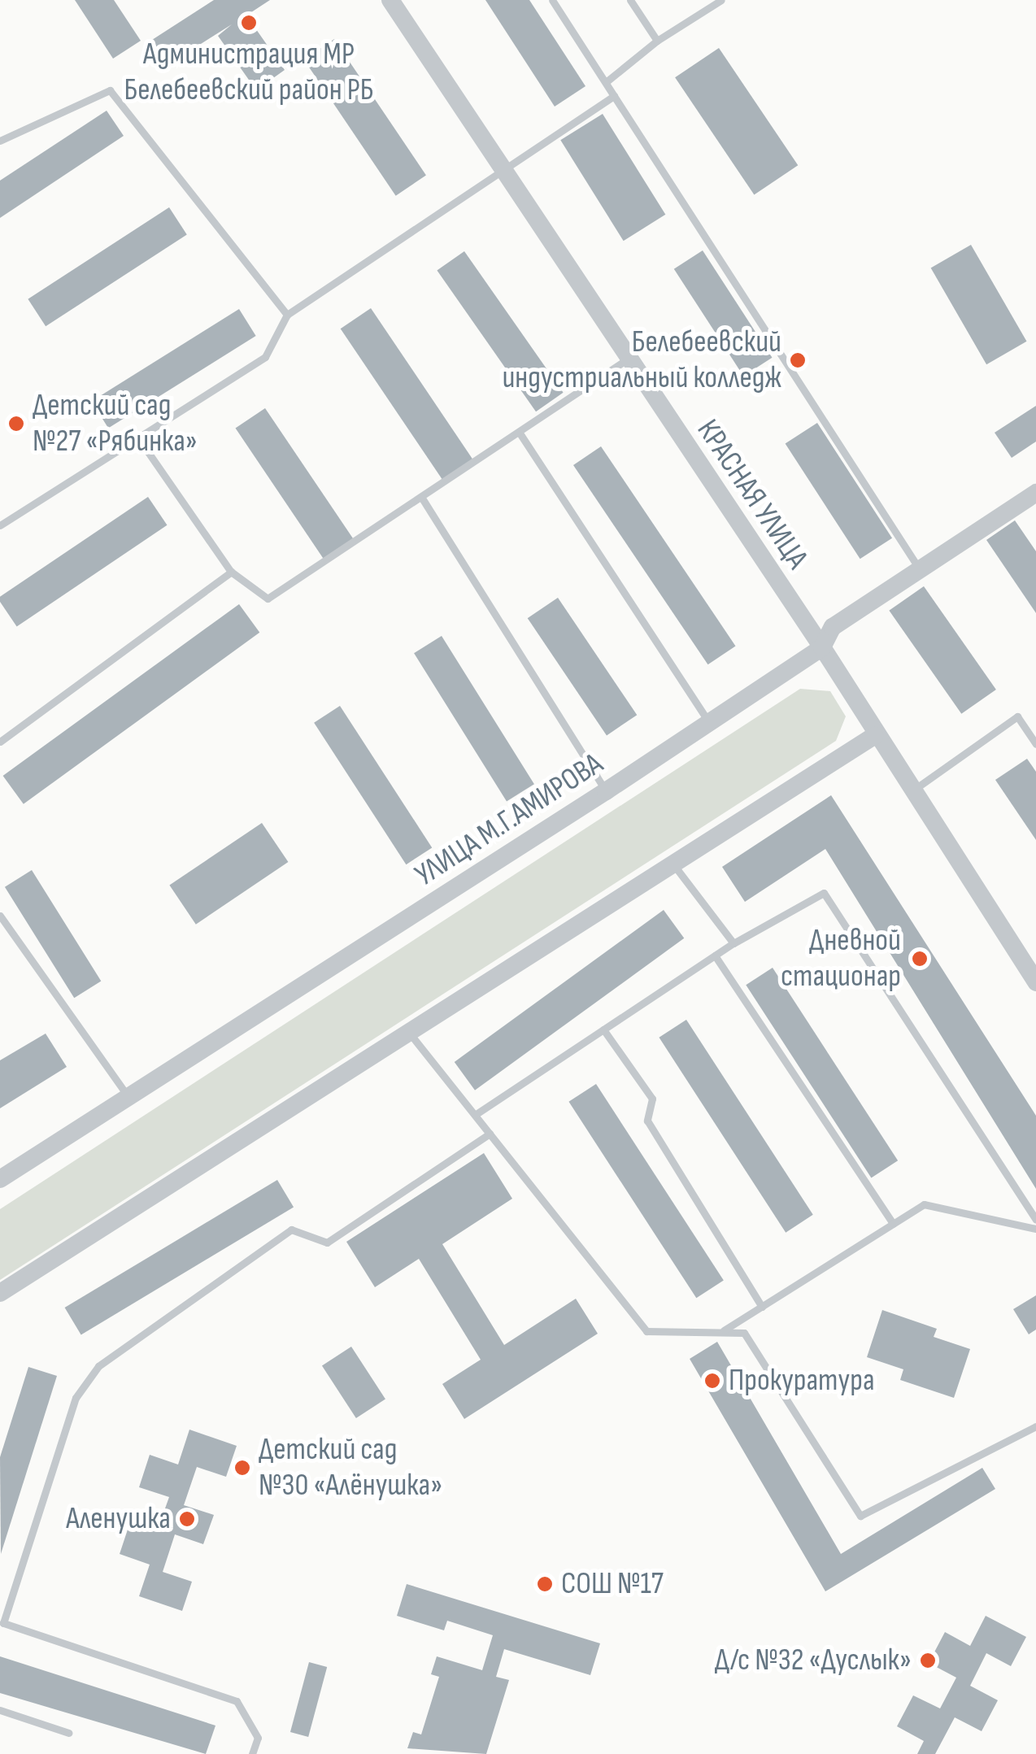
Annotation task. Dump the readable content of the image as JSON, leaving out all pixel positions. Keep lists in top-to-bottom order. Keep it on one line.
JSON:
{"streets":{"street":["КРАСНАЯ УЛИЦА","УЛИЦА М.Г.АМИРОВА"]},"crossings":[["КРАСНАЯ УЛИЦА","УЛИЦА М.Г.АМИРОВА"]],"places":["Администрация МР Белебеевский район РБ","Белебеевский индустриальный колледж","Детский сад №27 «Рябинка»","Дневной стационар","Прокуратура","Детский сад №30 «Алёнушка»","Аленушка","СОШ №17","Д/с №32 «Дуслык»"]}
